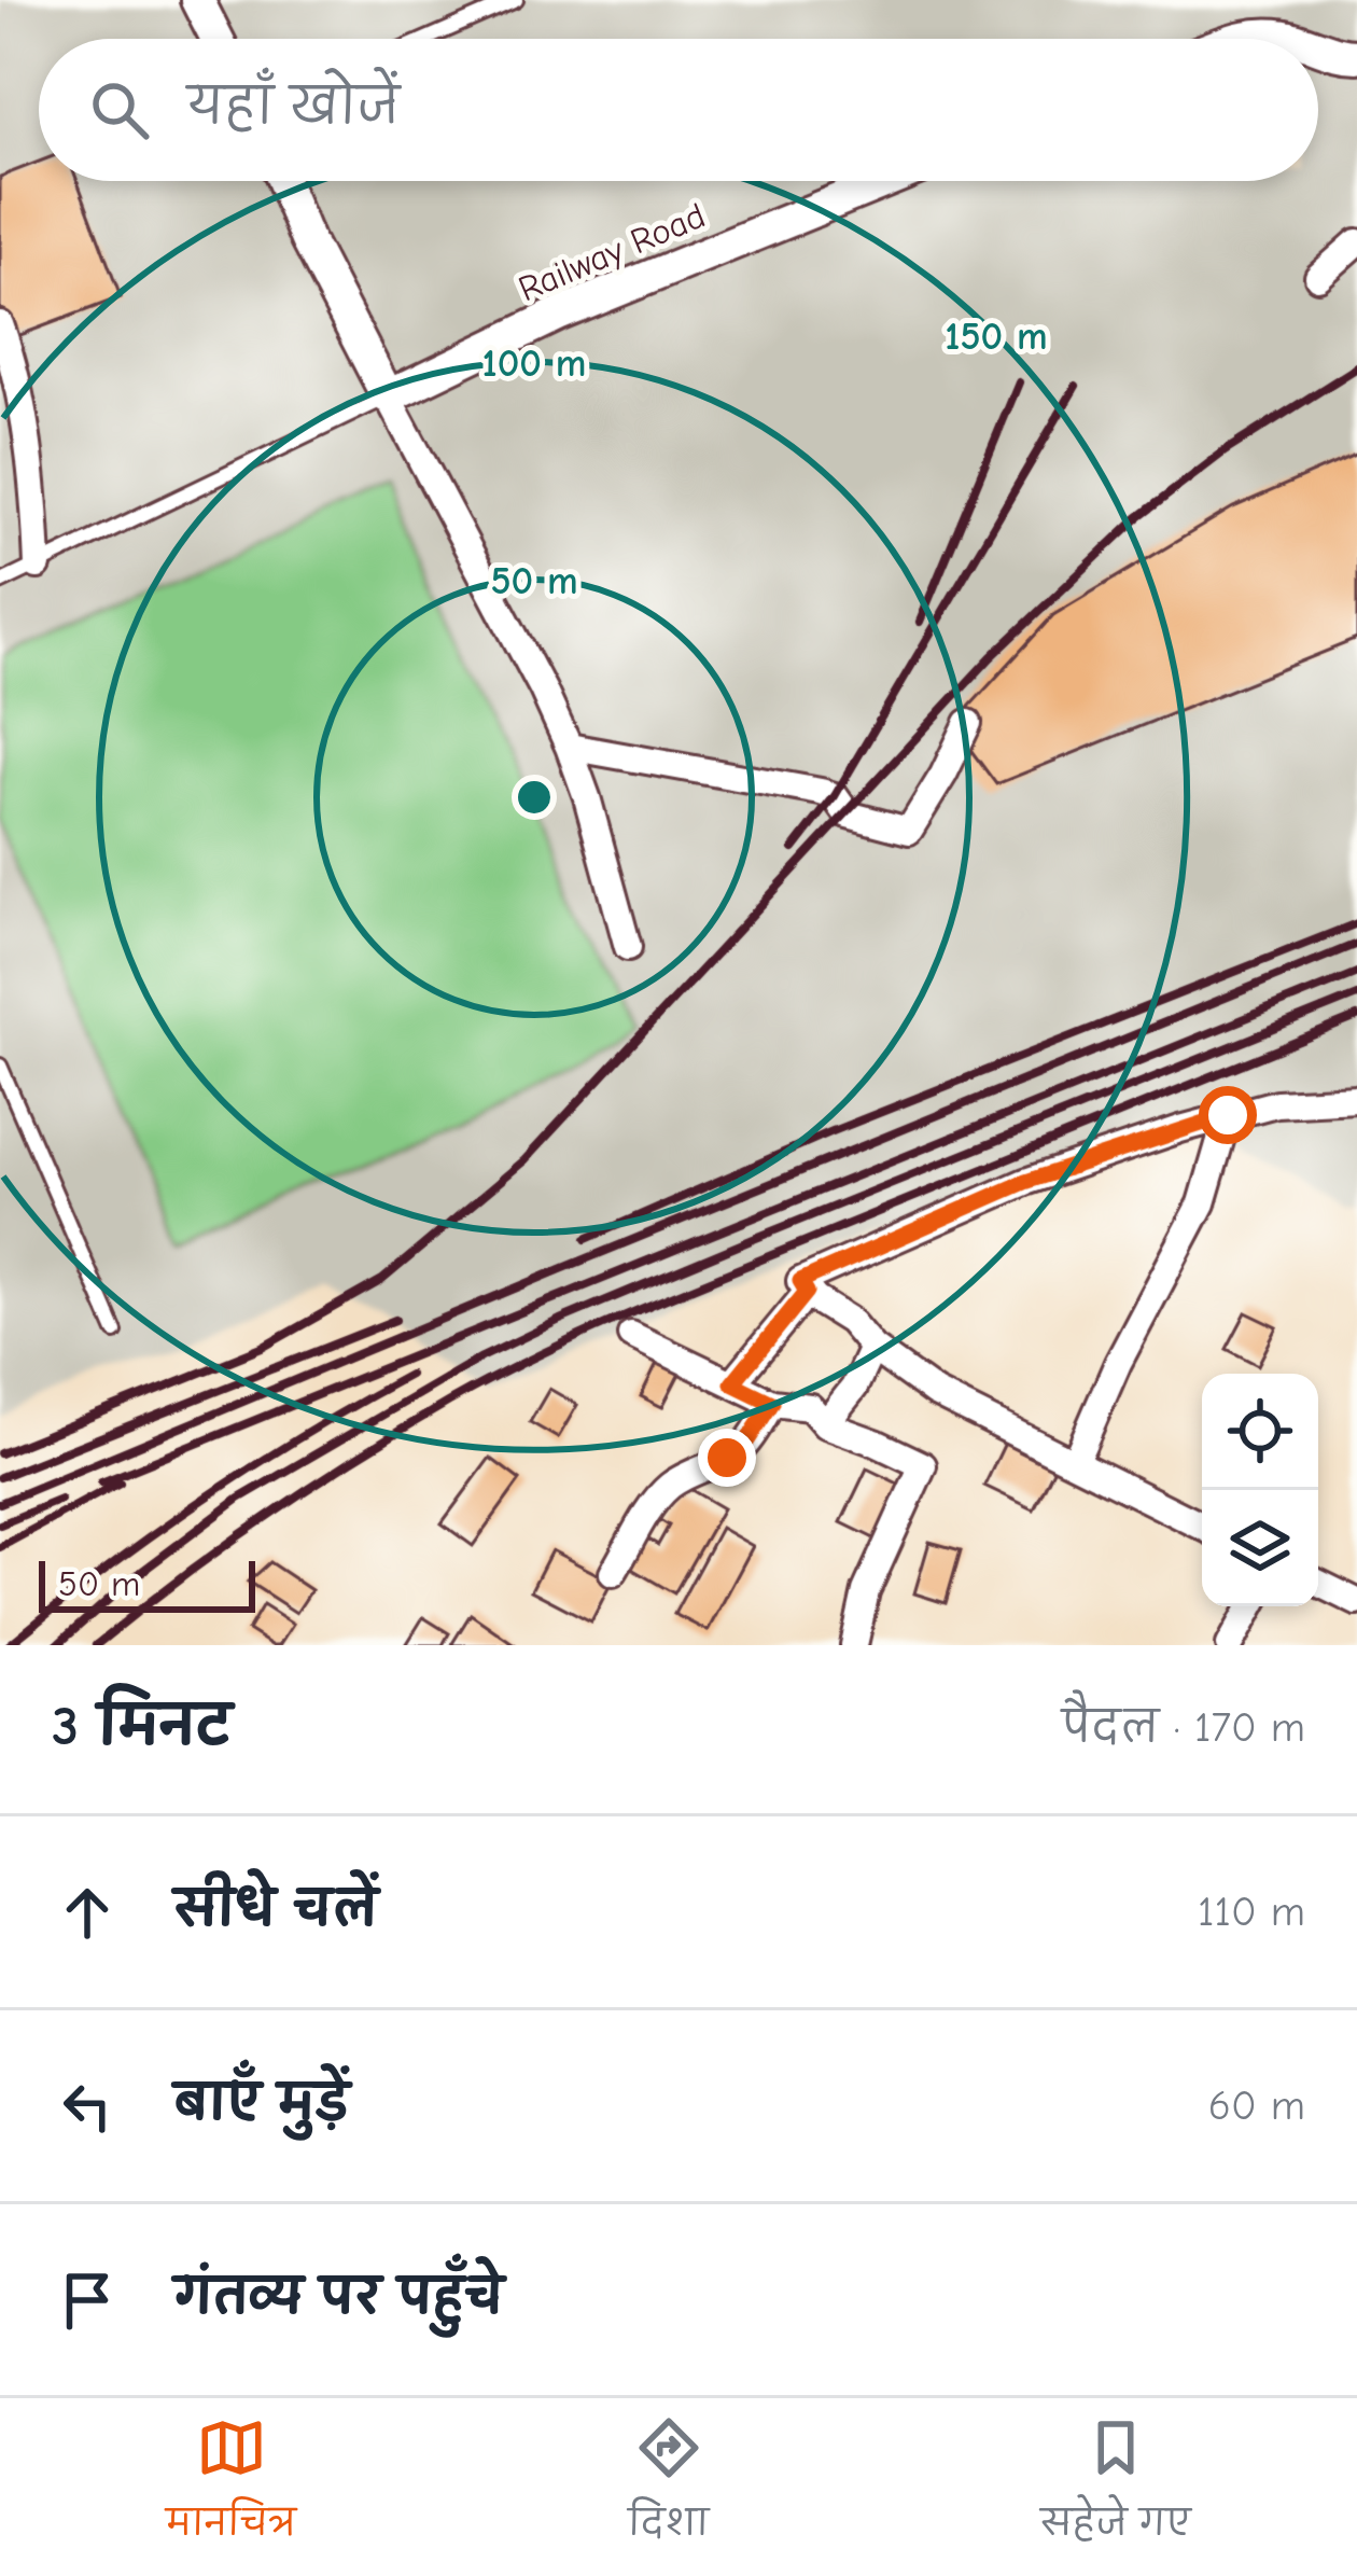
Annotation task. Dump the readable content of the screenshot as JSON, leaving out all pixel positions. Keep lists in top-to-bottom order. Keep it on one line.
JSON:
{"streets":{"street":["Railway Road"]},"scale_bar":"50 m","page":{"search":"यहाँ खोजें","scale":"50 m","heading":["3 मिनट","पैदल · 170 m"],"list":[["सीधे चलें","110 m"],["बाएँ मुड़ें","60 m"],"गंतव्य पर पहुँचे"],"nav":["मानचित्र","दिशा","सहेजे गए"]},"rings":["150 m","100 m","50 m"]}
